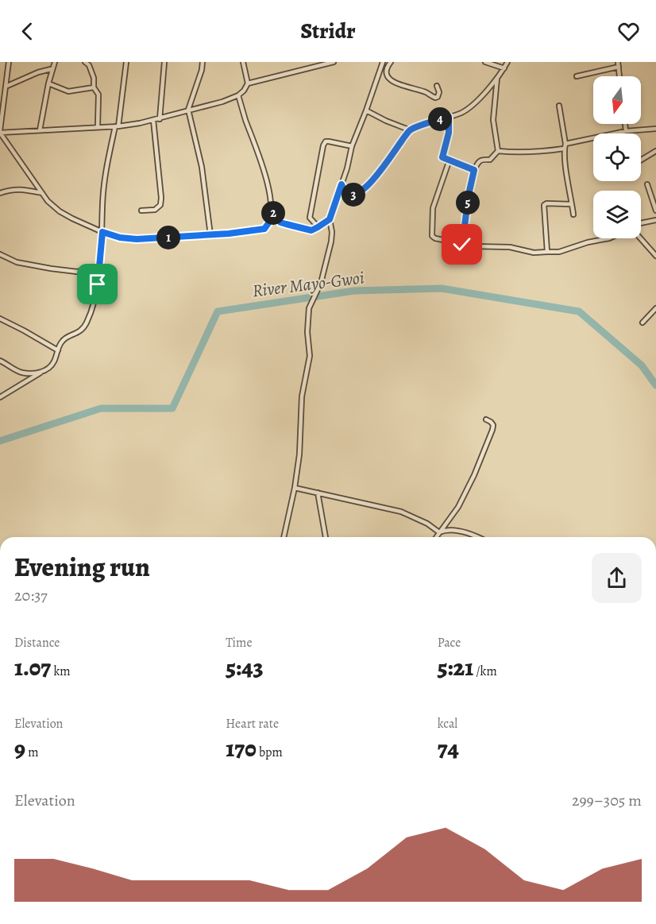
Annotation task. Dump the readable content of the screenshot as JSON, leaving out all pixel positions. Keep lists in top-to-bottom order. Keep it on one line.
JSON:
{"water":["River Mayo-Gwoi"],"north":"bottom","page":{"header":"Stridr","pins":["4","3","5","2","1"],"heading":["Evening run","20:37"],"stats":[["Distance","1.07 km"],["Time","5:43"],["Pace","5:21 /km"],["Elevation","9 m"],["Heart rate","170 bpm"],["kcal","74"]],"chart":["Elevation","299–305 m"]}}
